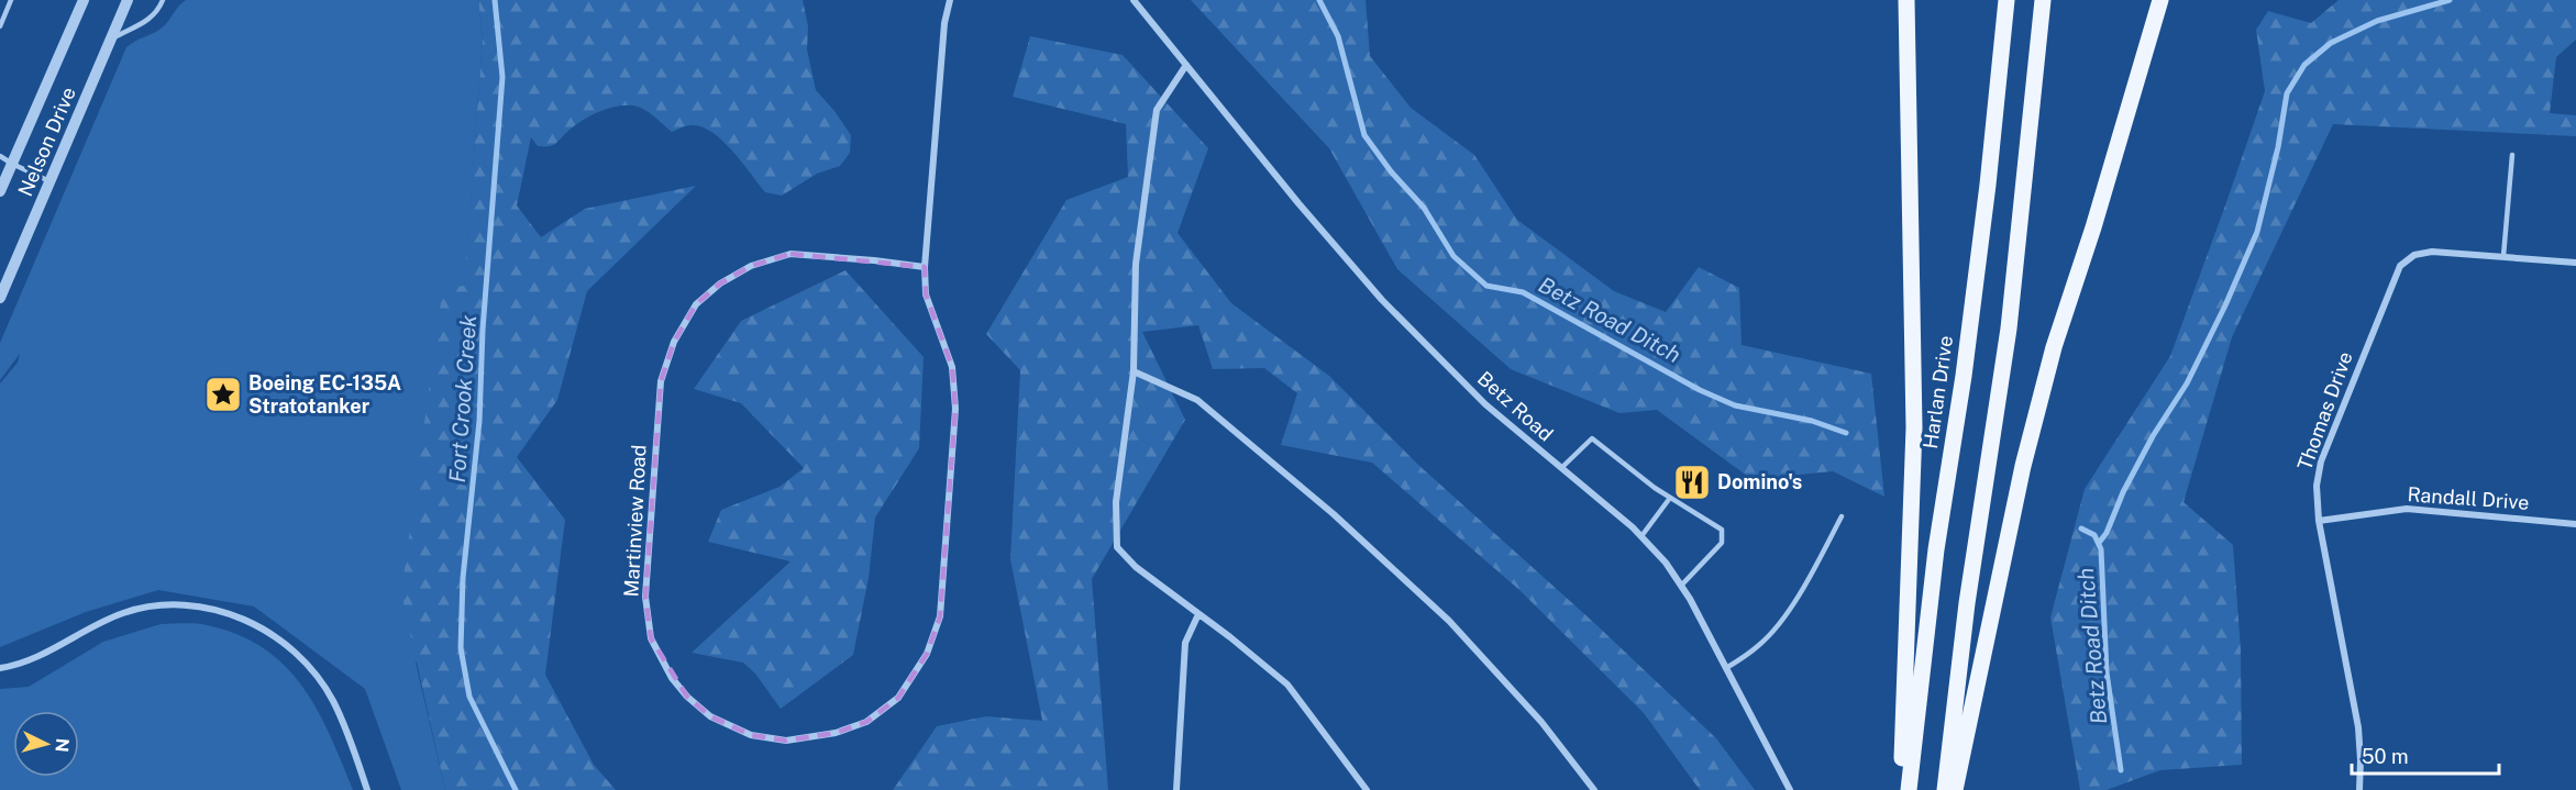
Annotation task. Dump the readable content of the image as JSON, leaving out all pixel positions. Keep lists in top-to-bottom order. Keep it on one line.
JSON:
{"streets":{"main road":["Harlan Drive"],"street":["Nelson Drive","Betz Road","Thomas Drive","Randall Drive","Martinview Road"]},"crossings":[["Thomas Drive","Randall Drive"]],"water":["Betz Road Ditch","Fort Crook Creek"],"places":{"place":["Boeing EC-135A Stratotanker"],"restaurant":["Domino's"]},"scale_bar":"50 m","north":"right"}
